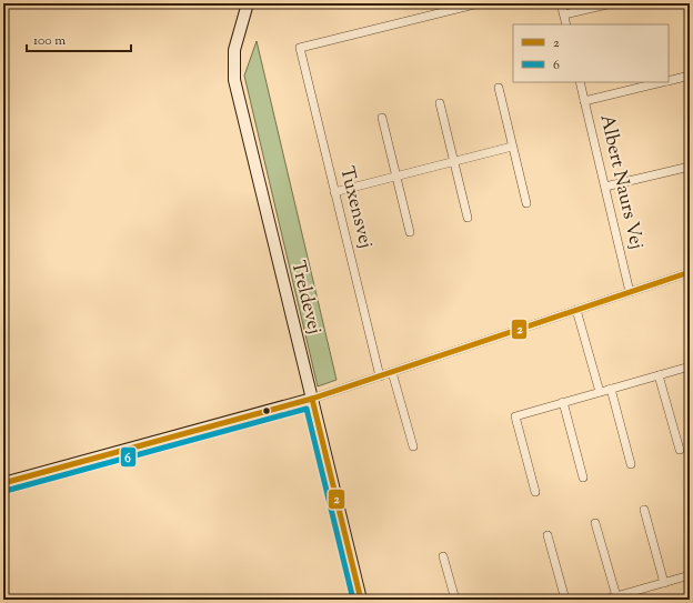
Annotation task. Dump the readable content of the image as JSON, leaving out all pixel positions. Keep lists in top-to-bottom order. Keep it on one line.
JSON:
{"streets":{"street":["Albert Naurs Vej","Tuxensvej","Treldevej"]},"lines":["transit line 2","transit line 6"],"legend":["2","6"],"scale_bar":"100 m"}
